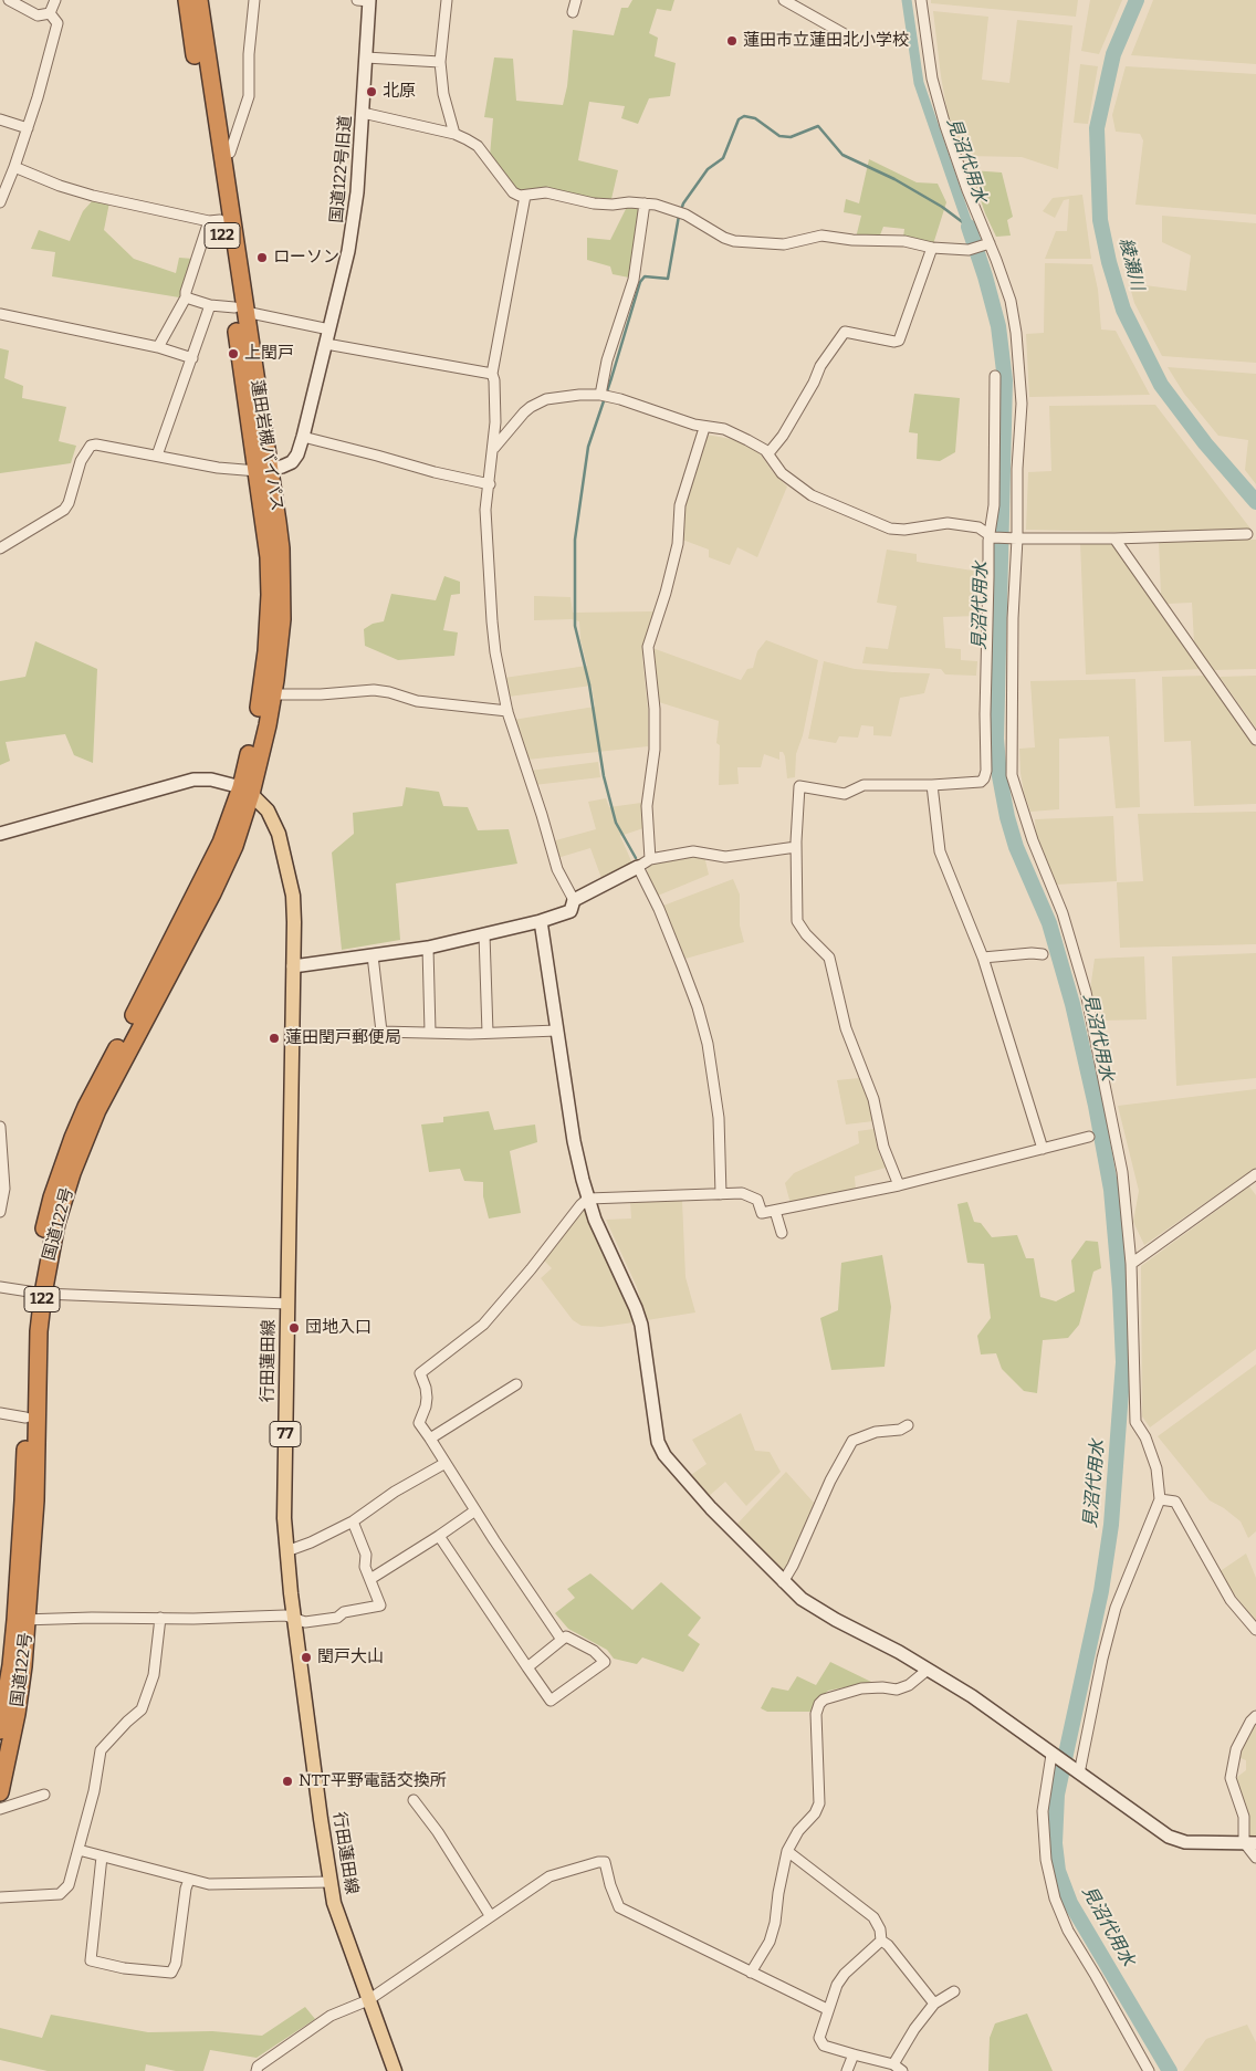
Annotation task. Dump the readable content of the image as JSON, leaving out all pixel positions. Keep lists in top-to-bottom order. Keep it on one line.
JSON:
{"streets":{"highway":["122","蓮田岩槻バイパス","国道122号"],"main road":["行田蓮田線","77"],"street":["国道122号旧道"]},"crossings":[["国道122号旧道","蓮田岩槻バイパス"],["蓮田岩槻バイパス","国道122号"],["蓮田岩槻バイパス","行田蓮田線"],["国道122号","行田蓮田線"]],"water":["見沼代用水","綾瀬川"],"places":["蓮田市立蓮田北小学校","北原","ローソン","上閏戸","蓮田閏戸郵便局","団地入口","閏戸大山","NTT平野電話交換所"]}
